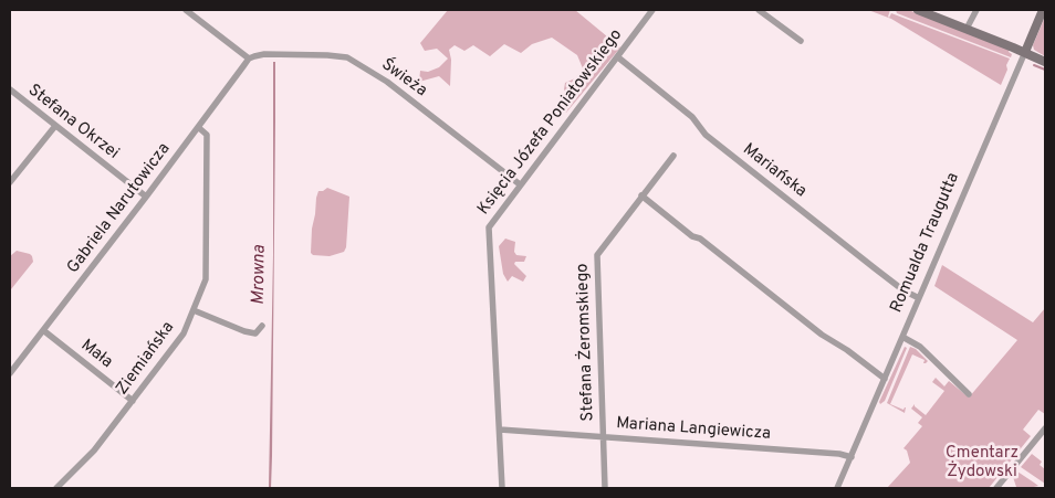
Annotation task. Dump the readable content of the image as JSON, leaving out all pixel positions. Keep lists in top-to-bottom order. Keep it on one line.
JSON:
{"streets":{"street":["Świeża","Stefana Okrzei","Księcia Józefa Poniatowskiego","Mariańska","Gabriela Narutowicza","Romualda Traugutta","Stefana Żeromskiego","Mała","Ziemiańska","Mariana Langiewicza"]},"crossings":[["Świeża","Księcia Józefa Poniatowskiego"],["Świeża","Gabriela Narutowicza"],["Stefana Okrzei","Gabriela Narutowicza"],["Księcia Józefa Poniatowskiego","Mariańska"],["Księcia Józefa Poniatowskiego","Mariana Langiewicza"],["Mariańska","Romualda Traugutta"],["Gabriela Narutowicza","Mała"],["Gabriela Narutowicza","Ziemiańska"],["Romualda Traugutta","Mariana Langiewicza"],["Stefana Żeromskiego","Mariana Langiewicza"],["Mała","Ziemiańska"]],"water":["Mrowna"],"parks":["Cmentarz Żydowski"]}
